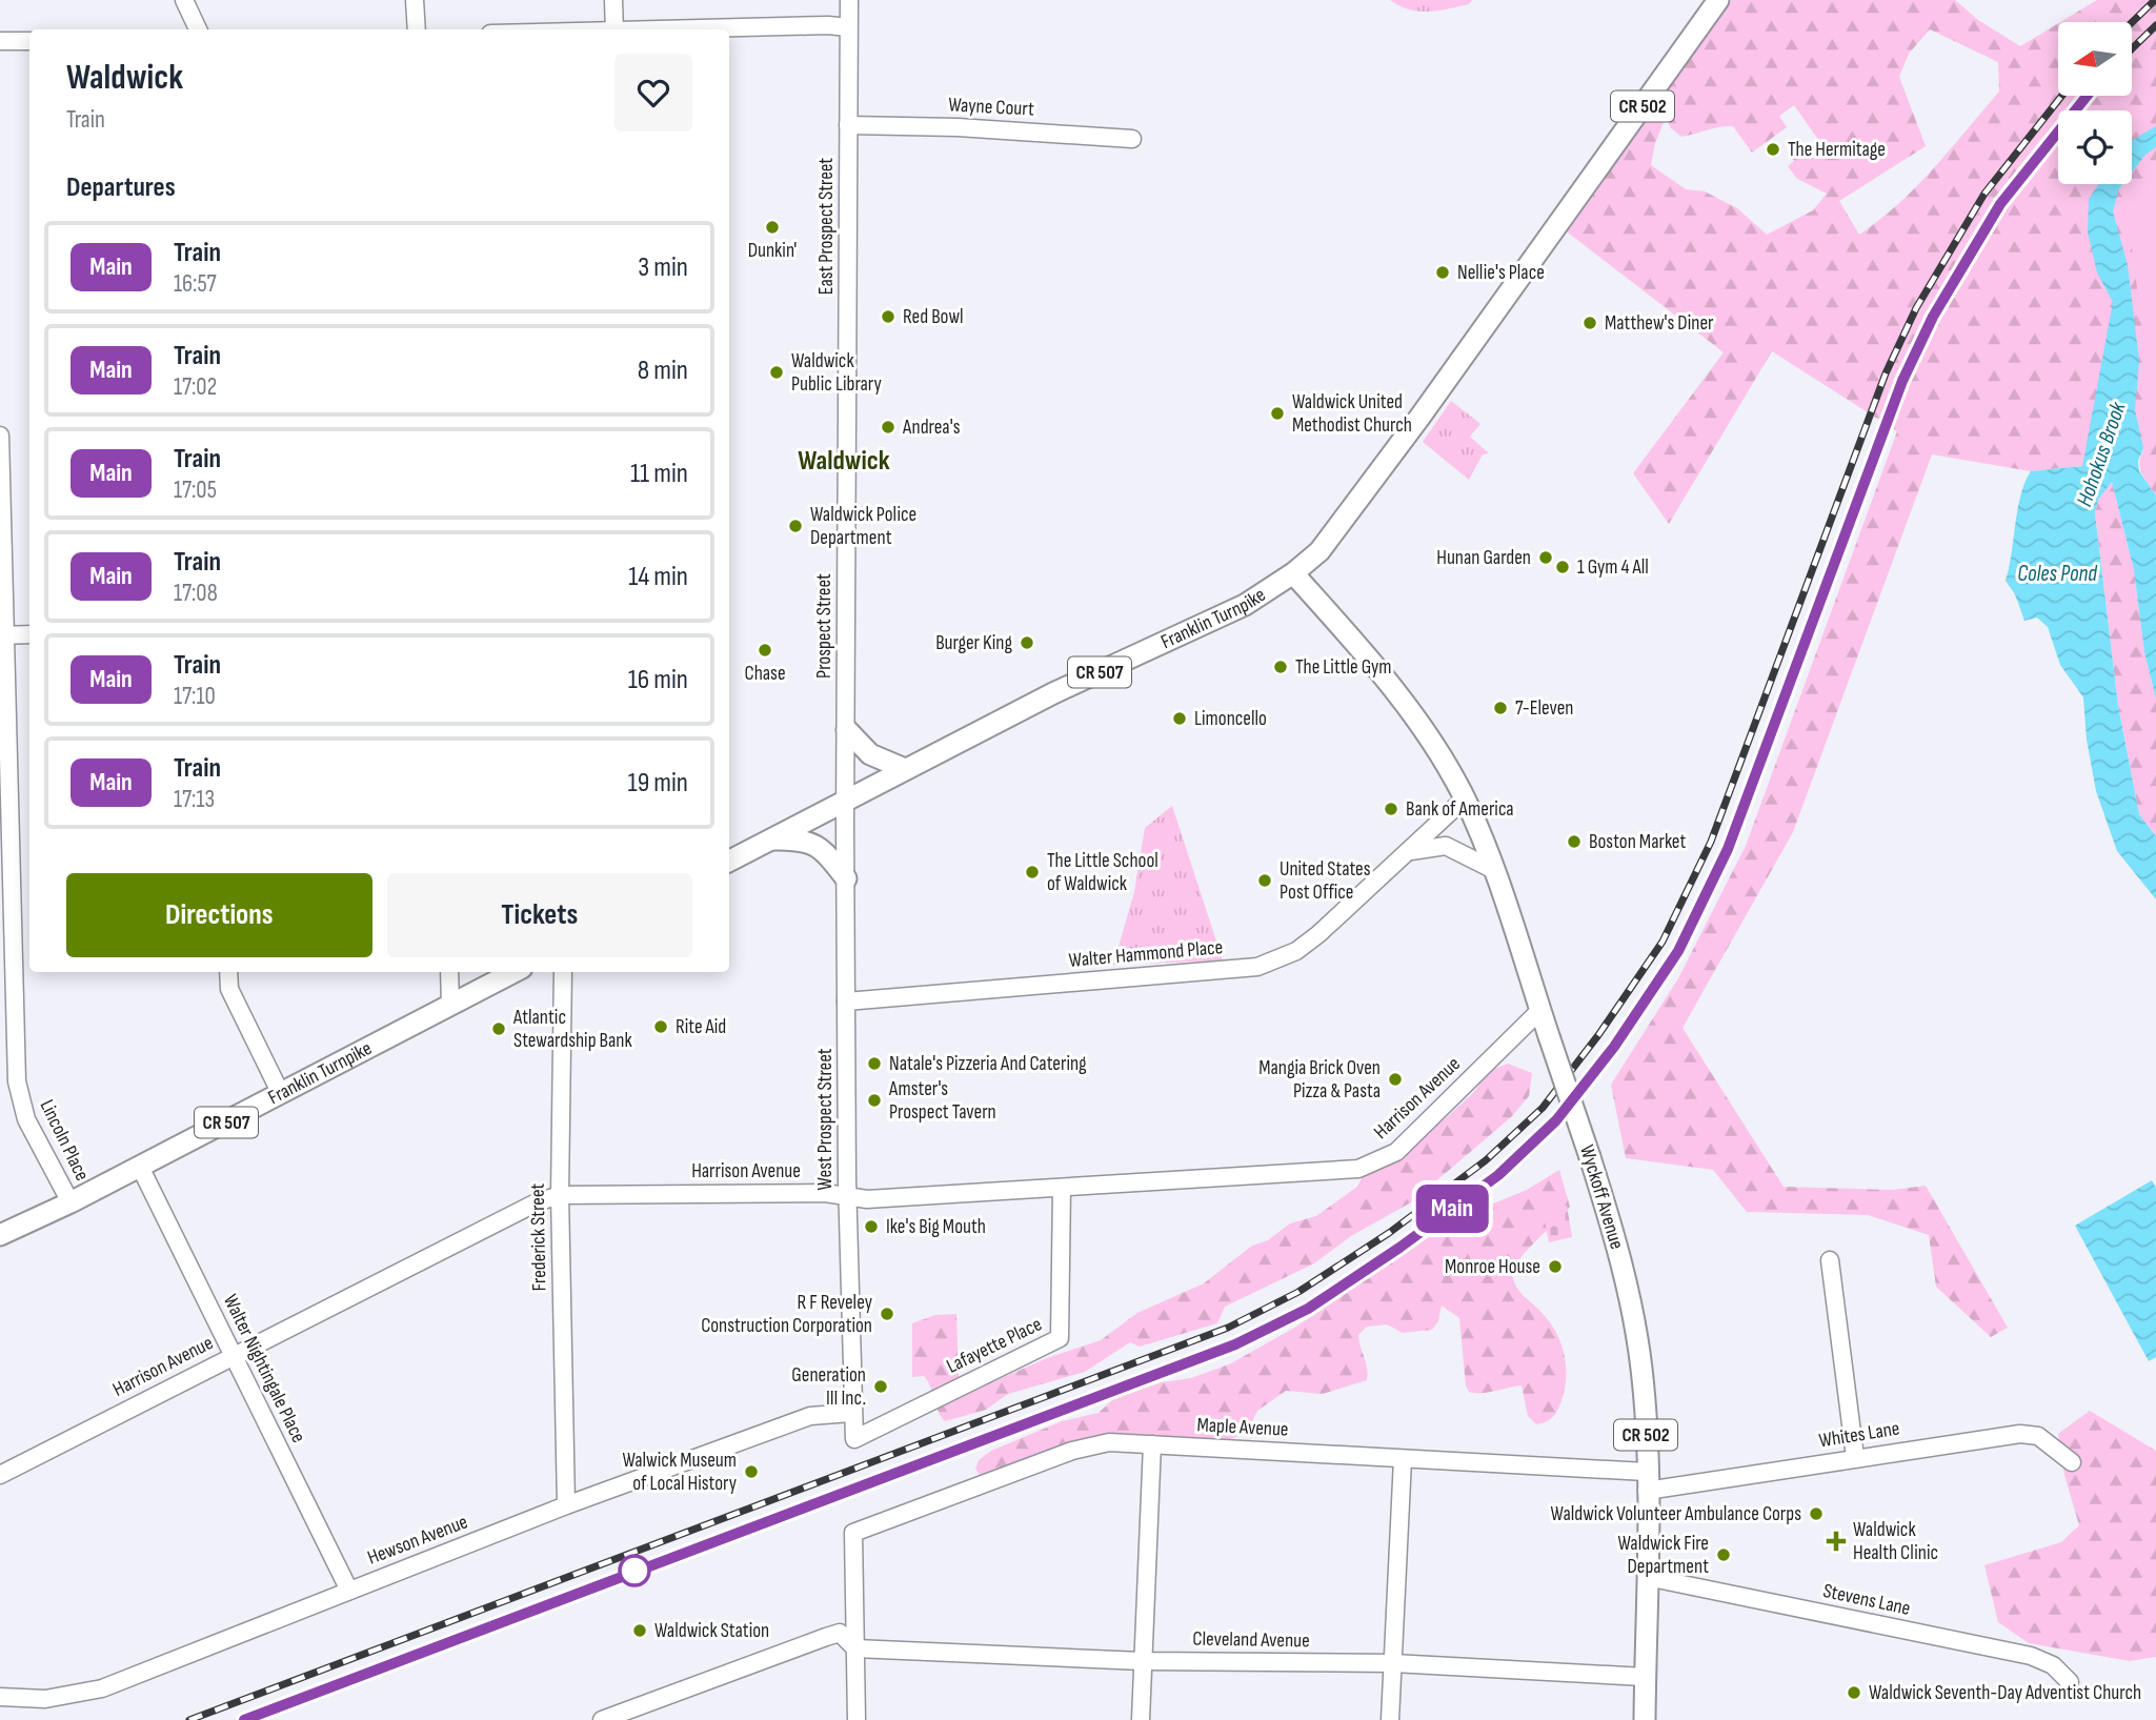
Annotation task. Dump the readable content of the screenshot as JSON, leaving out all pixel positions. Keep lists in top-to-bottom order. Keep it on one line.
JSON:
{"streets":{"main road":["CR 502","Franklin Turnpike","CR 507","Wyckoff Avenue"],"street":["Wayne Court","East Prospect Street","Prospect Street","Walter Hammond Place","Harrison Avenue","West Prospect Street","Lincoln Place","Frederick Street","Lafayette Place","Walter Nightingale Place","Maple Avenue","Whites Lane","Hewson Avenue","Stevens Lane","Cleveland Avenue"]},"crossings":[["Wayne Court","East Prospect Street"],["East Prospect Street","Prospect Street"],["Franklin Turnpike","Prospect Street"],["Franklin Turnpike","West Prospect Street"],["Franklin Turnpike","Lincoln Place"],["Franklin Turnpike","Wyckoff Avenue"],["Franklin Turnpike","Walter Nightingale Place"],["Prospect Street","West Prospect Street"],["Walter Hammond Place","West Prospect Street"],["Walter Hammond Place","Wyckoff Avenue"],["Harrison Avenue","West Prospect Street"],["Harrison Avenue","Wyckoff Avenue"],["Harrison Avenue","Frederick Street"],["Harrison Avenue","Lafayette Place"],["Harrison Avenue","Walter Nightingale Place"],["West Prospect Street","Lafayette Place"],["West Prospect Street","Hewson Avenue"],["Wyckoff Avenue","Maple Avenue"],["Wyckoff Avenue","Whites Lane"],["Wyckoff Avenue","Stevens Lane"],["Wyckoff Avenue","Cleveland Avenue"],["Frederick Street","Hewson Avenue"],["Walter Nightingale Place","Hewson Avenue"],["Maple Avenue","Whites Lane"],["Maple Avenue","Cleveland Avenue"]],"districts":["Waldwick"],"water":["Hohokus Brook","Coles Pond"],"places":{"other":["The Hermitage","Dunkin'","Nellie's Place","Red Bowl","Matthew's Diner","Waldwick Public Library","Waldwick United Methodist Church","Andrea's","Waldwick Police Department","Hunan Garden","1 Gym 4 All","Burger King","Chase","The Little Gym","7-Eleven","Limoncello","Bank of America","Boston Market","The Little School of Waldwick","United States Post Office","Rite Aid","Atlantic Stewardship Bank","Natale's Pizzeria And Catering","Mangia Brick Oven Pizza & Pasta","Amster's Prospect Tavern","Ike's Big Mouth","Monroe House","R F Reveley Construction Corporation","Generation III Inc.","Walwick Museum of Local History","Waldwick Volunteer Ambulance Corps","Waldwick Fire Department","Waldwick Station","Waldwick Seventh-Day Adventist Church"],"health":["Waldwick Health Clinic"]},"north":"left","page":{"on_map":"Main","heading":[["Waldwick","Train"],"Departures"],"list":[{"mark":"Main","name":"Train","note":"16:57","value":"3 min"},{"mark":"Main","name":"Train","note":"17:02","value":"8 min"},{"mark":"Main","name":"Train","note":"17:05","value":"11 min"},{"mark":"Main","name":"Train","note":"17:08","value":"14 min"},{"mark":"Main","name":"Train","note":"17:10","value":"16 min"},{"mark":"Main","name":"Train","note":"17:13","value":"19 min"}],"buttons":["Directions","Tickets"]}}
